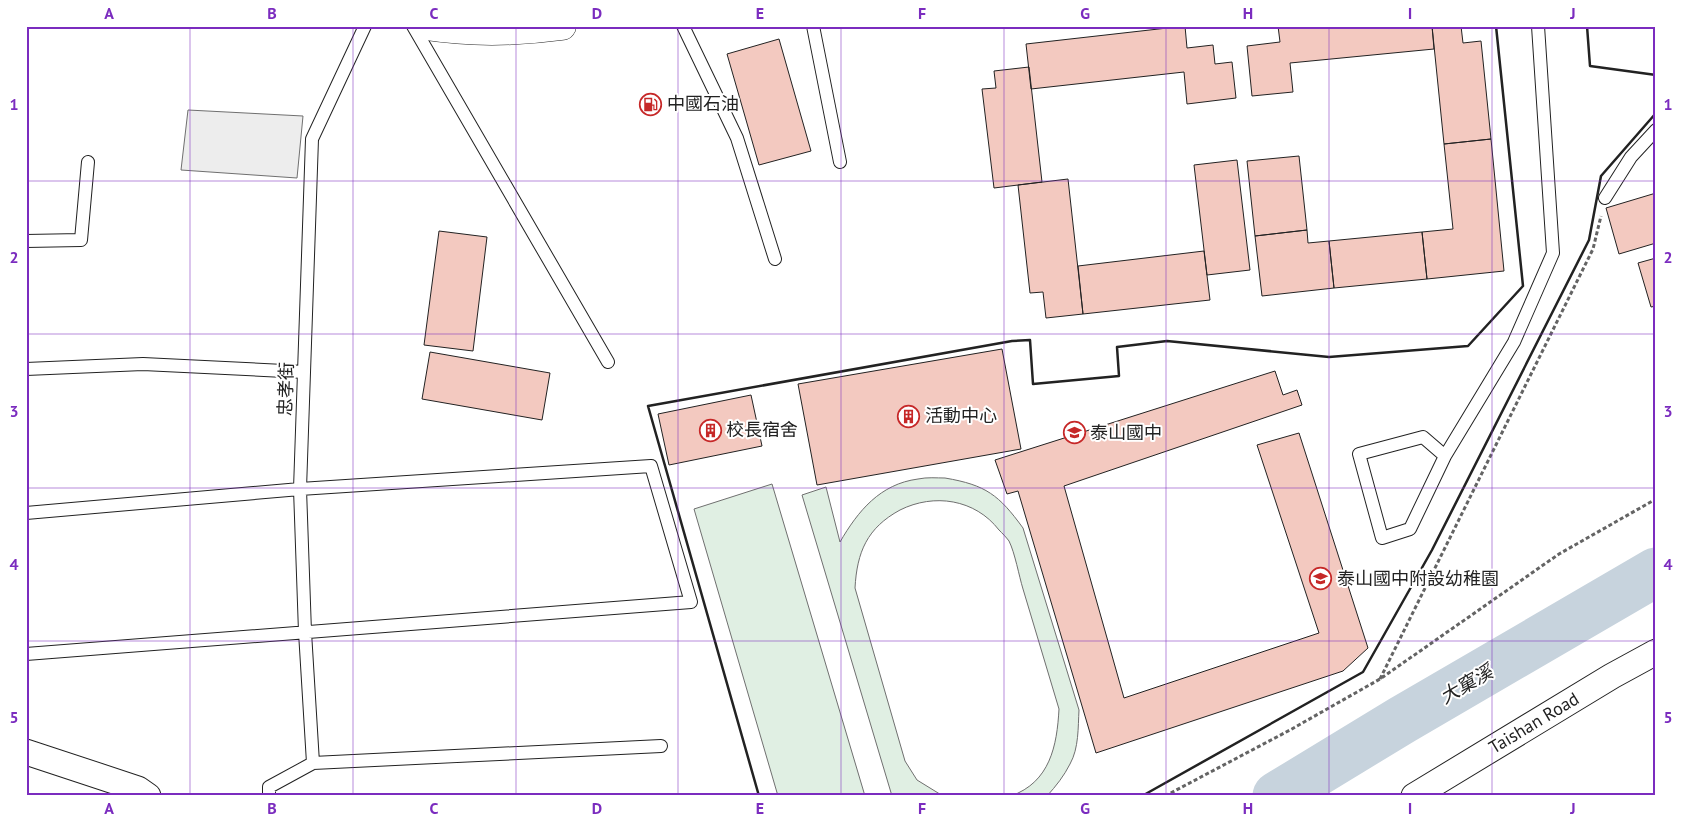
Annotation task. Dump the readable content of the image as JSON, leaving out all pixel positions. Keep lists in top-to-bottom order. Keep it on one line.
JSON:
{"streets":{"street":["Taishan Road"],"lane":["忠孝街"]},"water":["大窠溪"],"places":{"fuel station":["中國石油"],"building":["活動中心","校長宿舍"],"school or university":["泰山國中","泰山國中附設幼稚園"]},"grid":{"columns":["A","B","C","D","E","F","G","H","I","J"],"rows":["1","2","3","4","5"]}}
